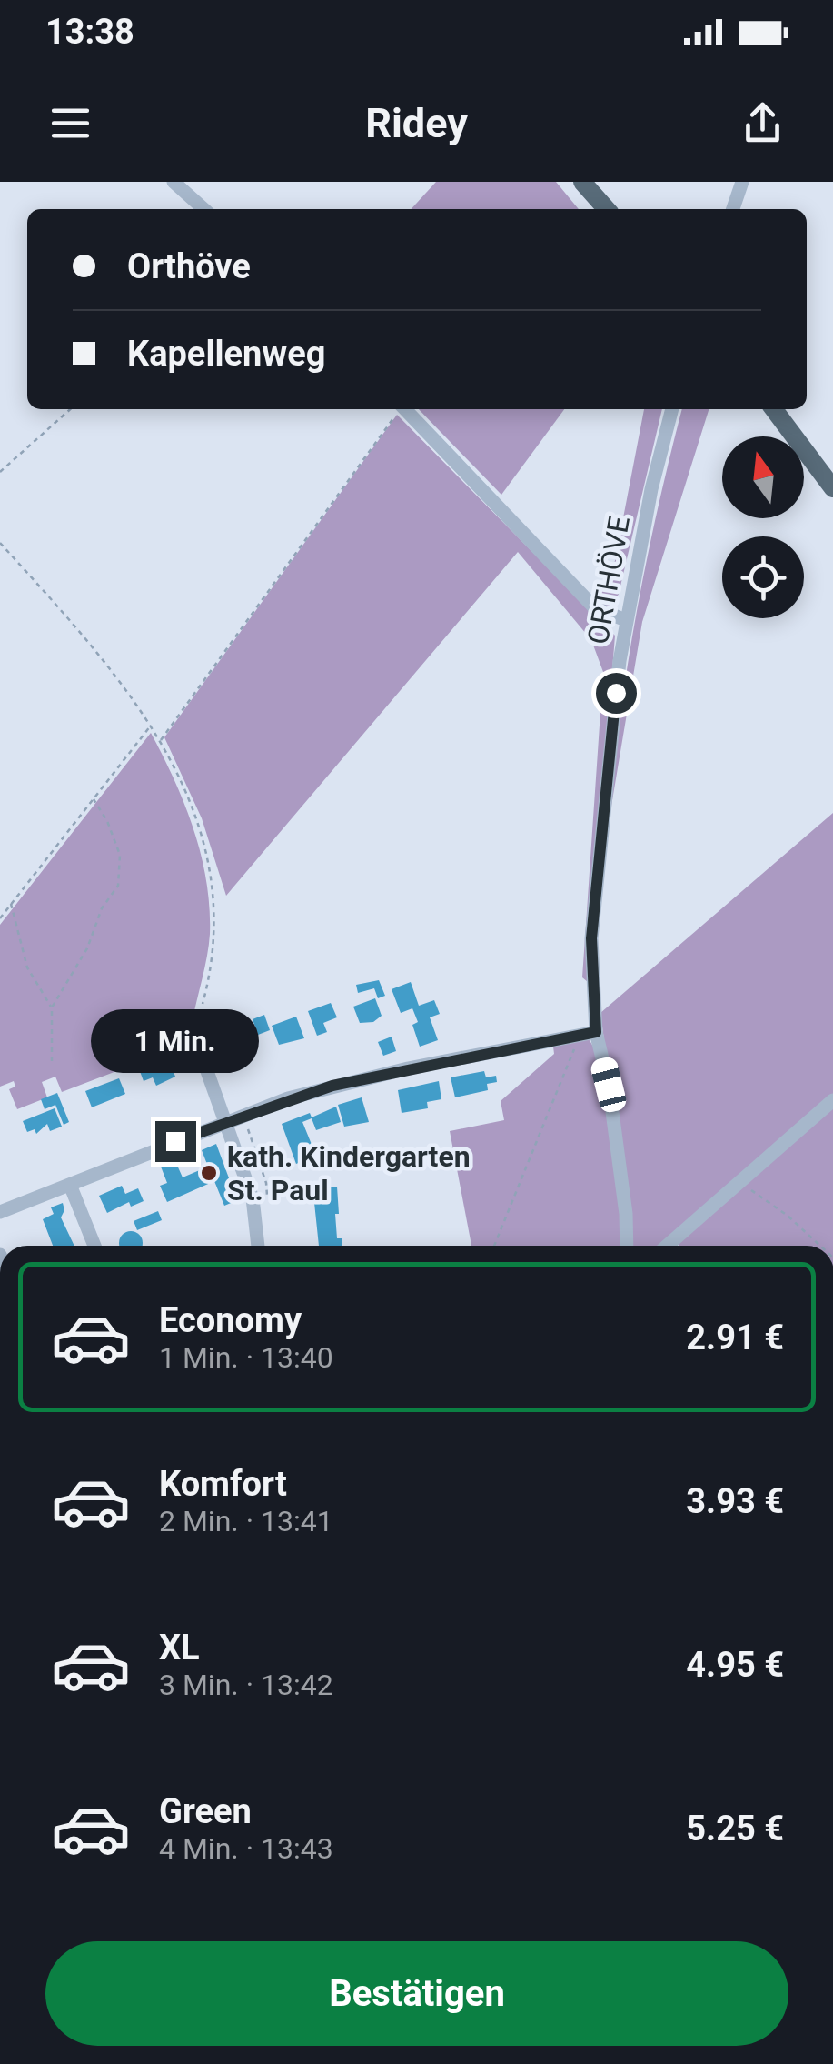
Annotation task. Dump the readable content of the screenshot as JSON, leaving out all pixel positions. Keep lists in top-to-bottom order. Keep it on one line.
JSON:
{"streets":{"street":["ORTHÖVE"]},"places":["kath. Kindergarten St. Paul"],"north":"top","page":{"status":"13:38","header":"Ridey","banner":["Orthöve","Kapellenweg"],"bubble":"1 Min.","list":[{"name":"Economy","note":"1 Min. · 13:40","value":"2.91 €"},{"name":"Komfort","note":"2 Min. · 13:41","value":"3.93 €"},{"name":"XL","note":"3 Min. · 13:42","value":"4.95 €"},{"name":"Green","note":"4 Min. · 13:43","value":"5.25 €"}],"buttons":"Bestätigen"}}
